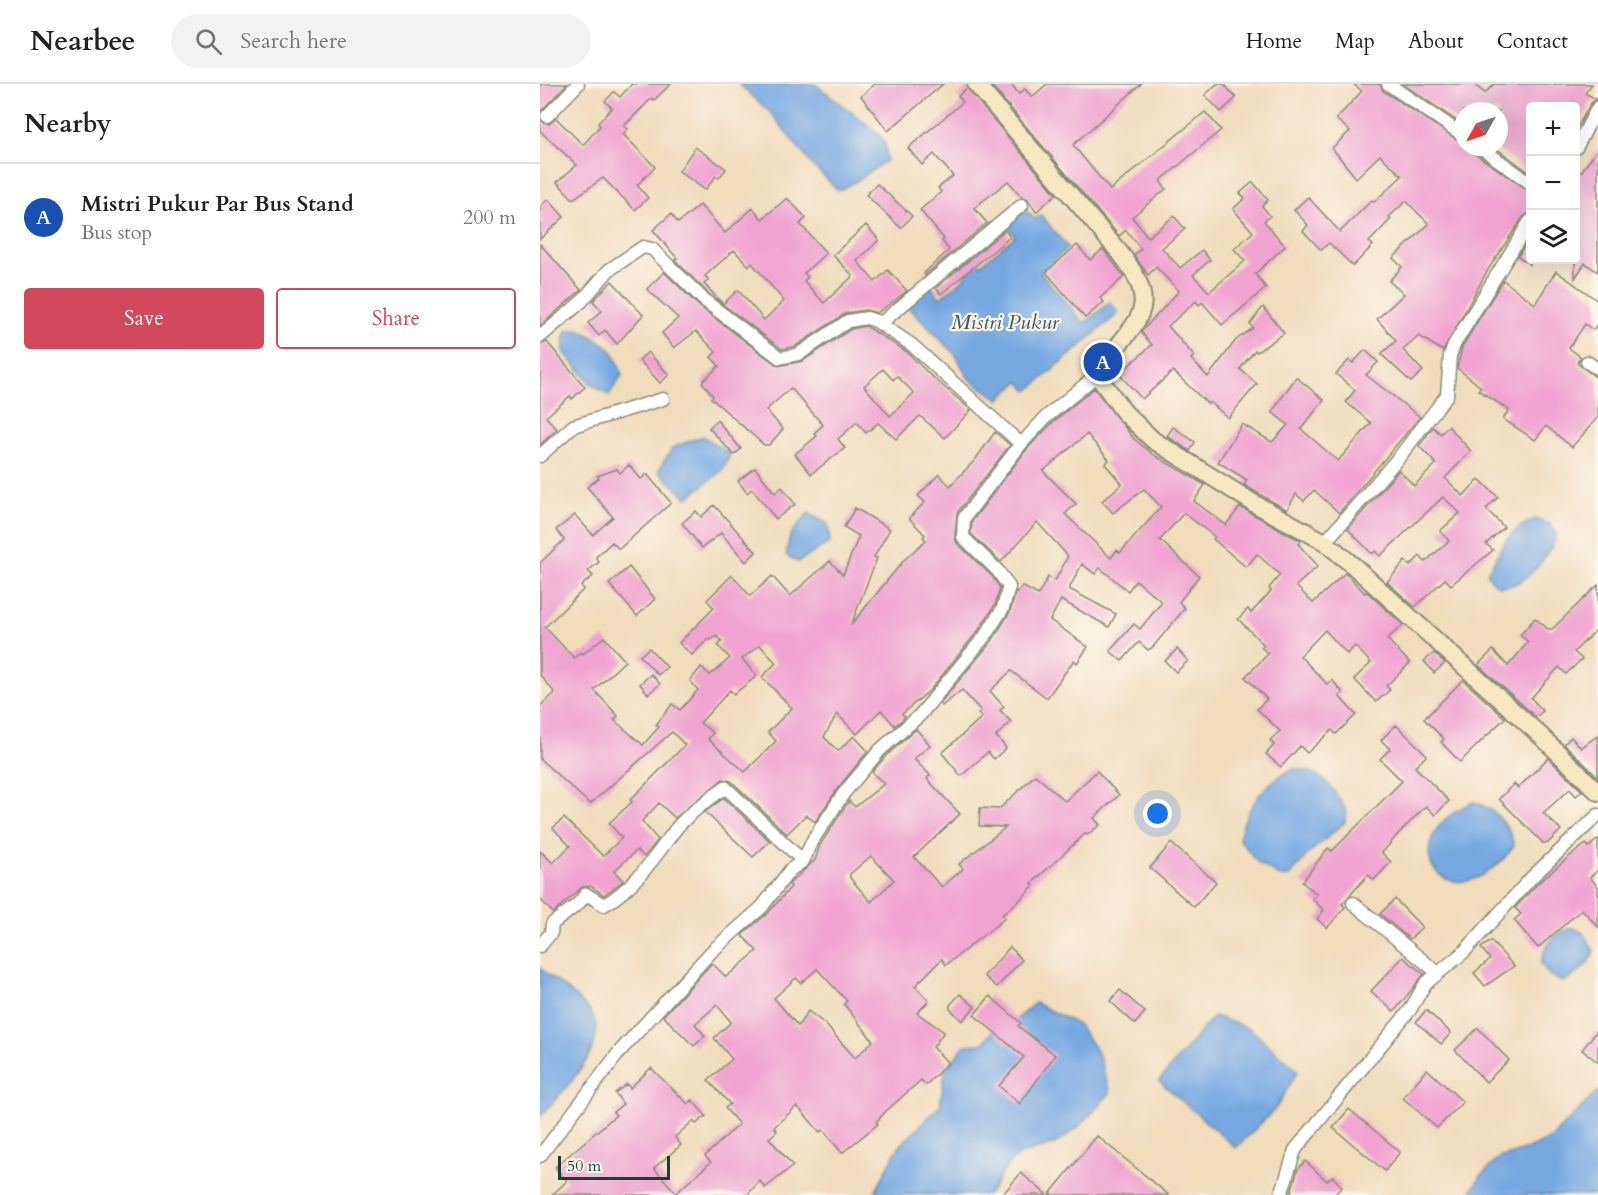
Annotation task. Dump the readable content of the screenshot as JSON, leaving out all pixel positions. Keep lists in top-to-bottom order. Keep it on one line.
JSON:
{"water":["Mistri Pukur"],"scale_bar":"50 m","north":"bottom left","page":{"header":"Nearbee","search":"Search here","nav":["Home","Map","About","Contact"],"heading":"Nearby","map_buttons":["+","−"],"list":[{"mark":"A","name":"Mistri Pukur Par Bus Stand","note":"Bus stop","value":"200 m"}],"buttons":["Save","Share"],"pins":"A","scale":"50 m"}}
